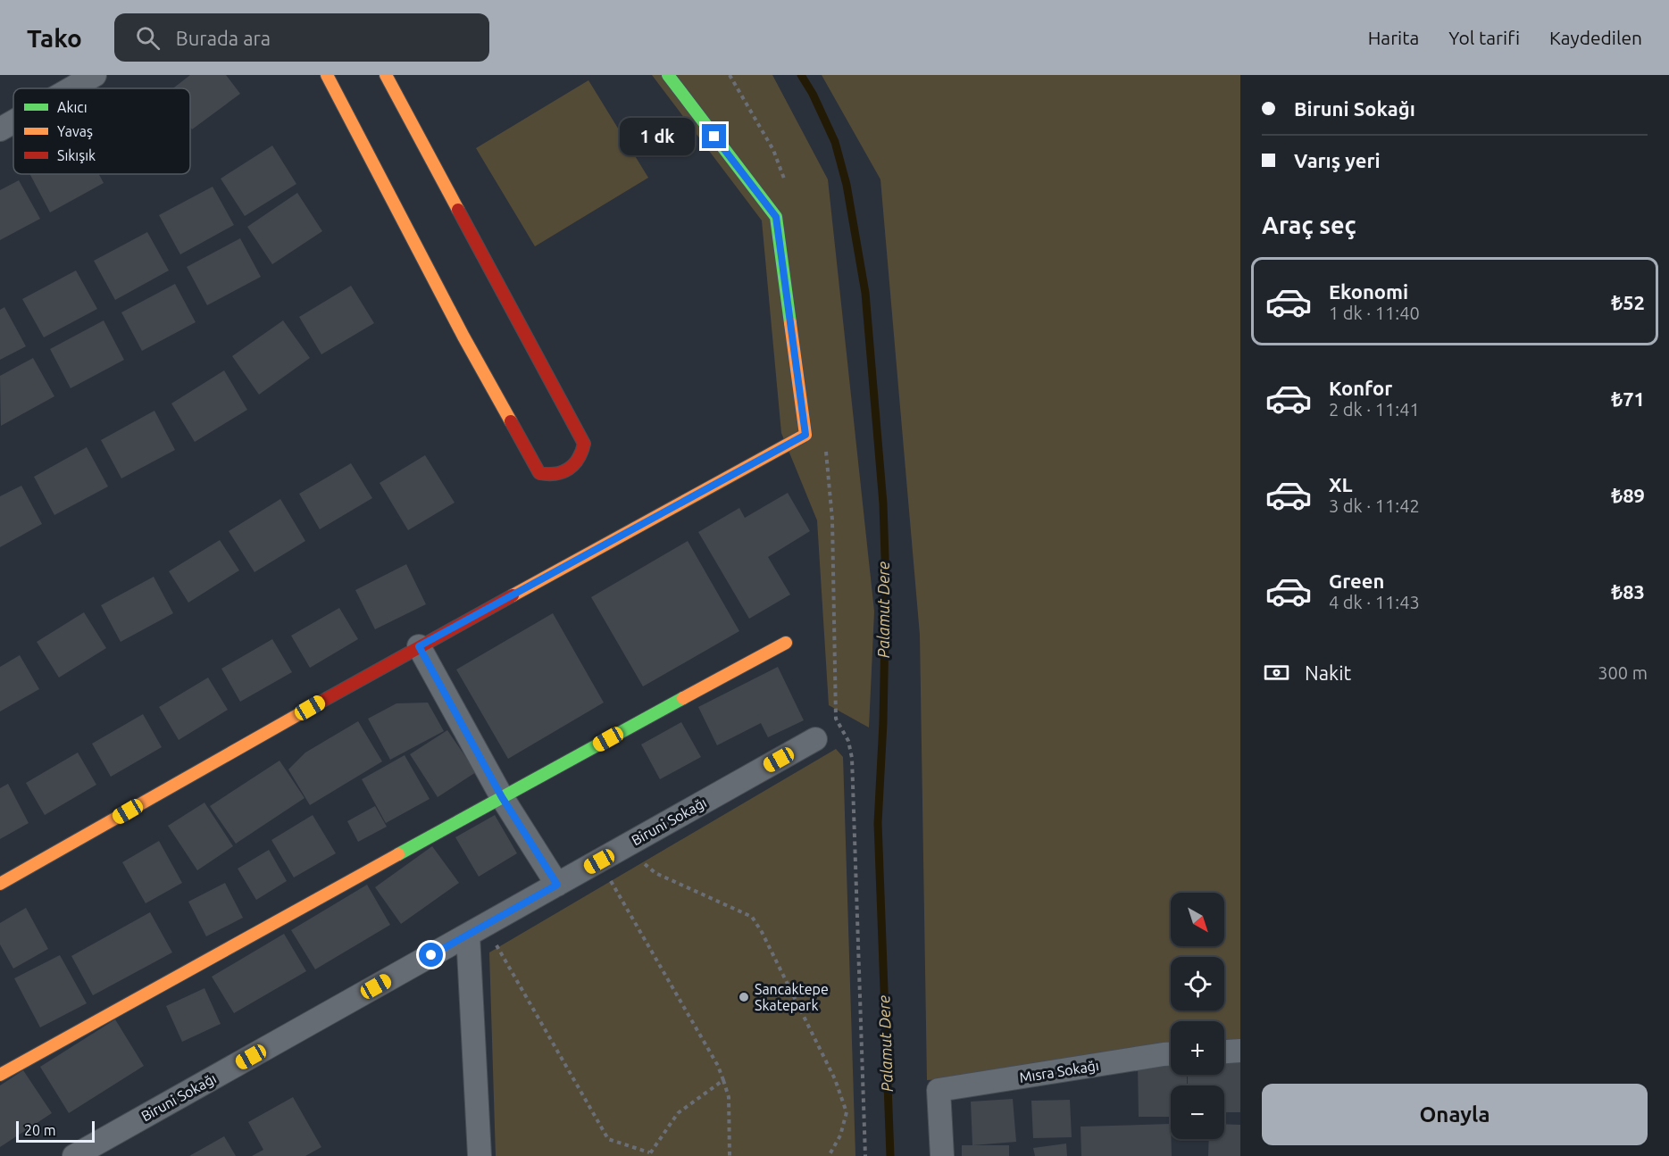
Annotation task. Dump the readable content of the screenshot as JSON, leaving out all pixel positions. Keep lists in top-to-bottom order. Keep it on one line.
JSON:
{"streets":{"street":["Biruni Sokağı","Mısra Sokağı"]},"water":["Palamut Dere"],"places":["Sancaktepe Skatepark"],"legend":["Akıcı","Yavaş","Sıkışık"],"scale_bar":"20 m","north":"bottom right","page":{"header":"Tako","search":"Burada ara","nav":["Harita","Yol tarifi","Kaydedilen"],"banner":["Biruni Sokağı","Varış yeri"],"bubble":"1 dk","heading":"Araç seç","list":[{"name":"Ekonomi","note":"1 dk · 11:40","value":"₺52"},{"name":"Konfor","note":"2 dk · 11:41","value":"₺71"},{"name":"XL","note":"3 dk · 11:42","value":"₺89"},{"name":"Green","note":"4 dk · 11:43","value":"₺83"}],"pay":["Nakit","300 m"],"map_buttons":["+","−"],"buttons":"Onayla","scale":"20 m"}}
